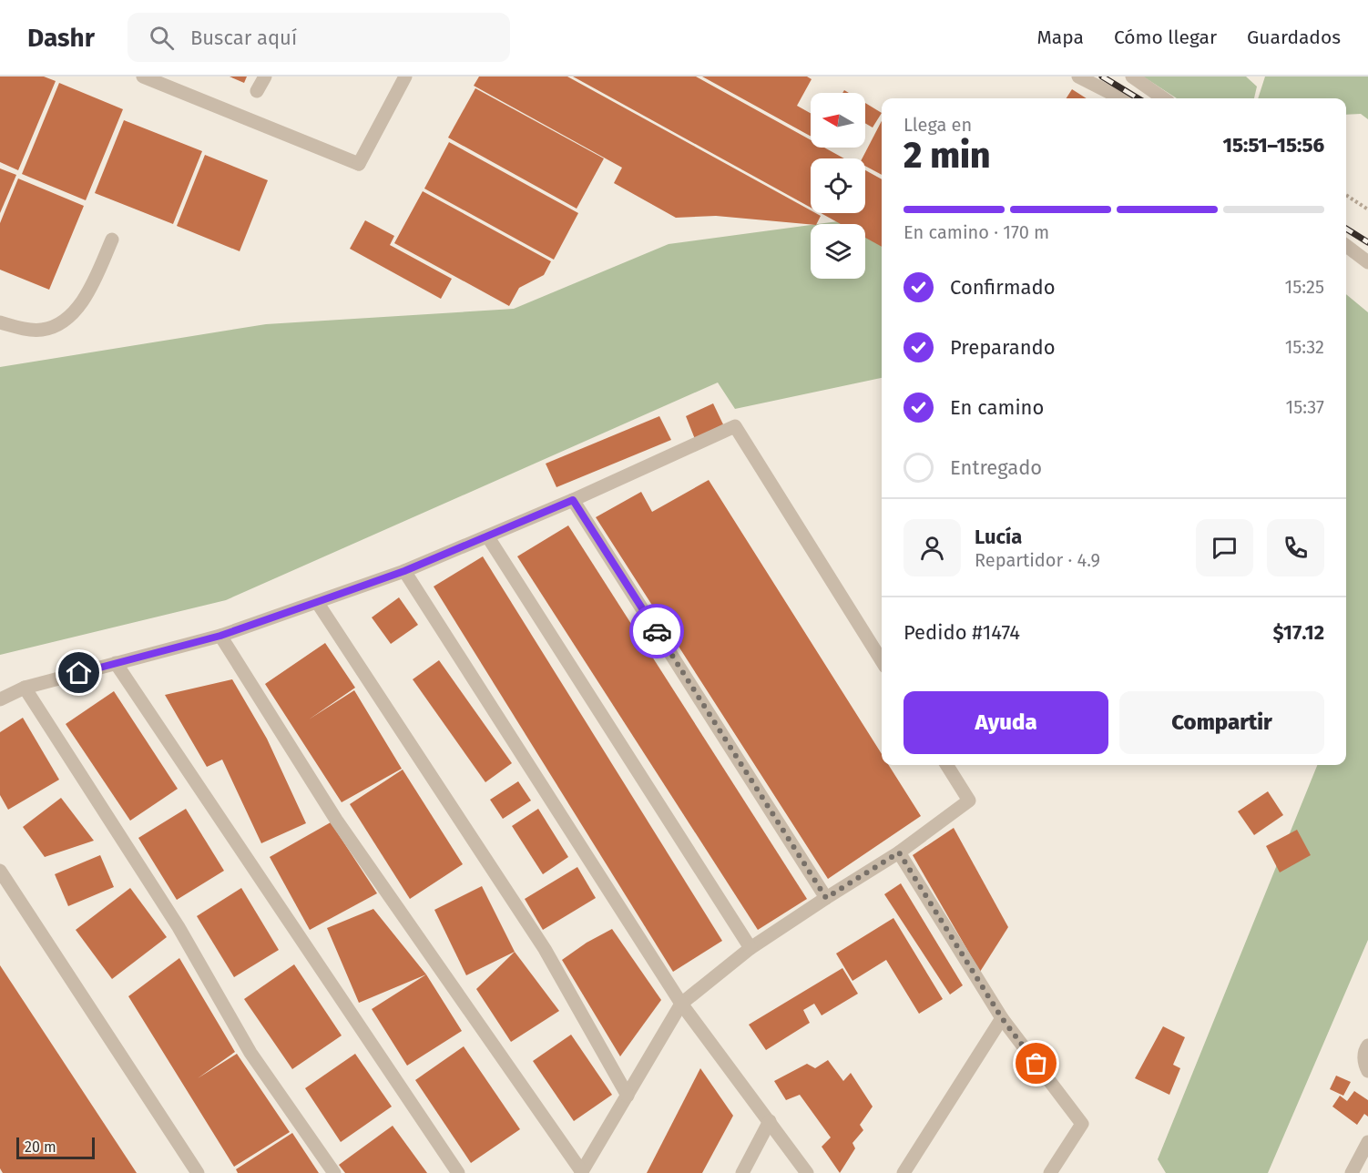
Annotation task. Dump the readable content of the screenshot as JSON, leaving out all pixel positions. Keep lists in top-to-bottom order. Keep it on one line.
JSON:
{"scale_bar":"20 m","north":"left","page":{"header":"Dashr","search":"Buscar aquí","nav":["Mapa","Cómo llegar","Guardados"],"heading":["2 min","Llega en","15:51–15:56"],"panel":["Lucía","Repartidor · 4.9","Pedido #1474","$17.12"],"bar":"En camino · 170 m","list":[["Confirmado","15:25"],["Preparando","15:32"],["En camino","15:37"],"Entregado"],"buttons":["Ayuda","Compartir"],"scale":"20 m"}}
